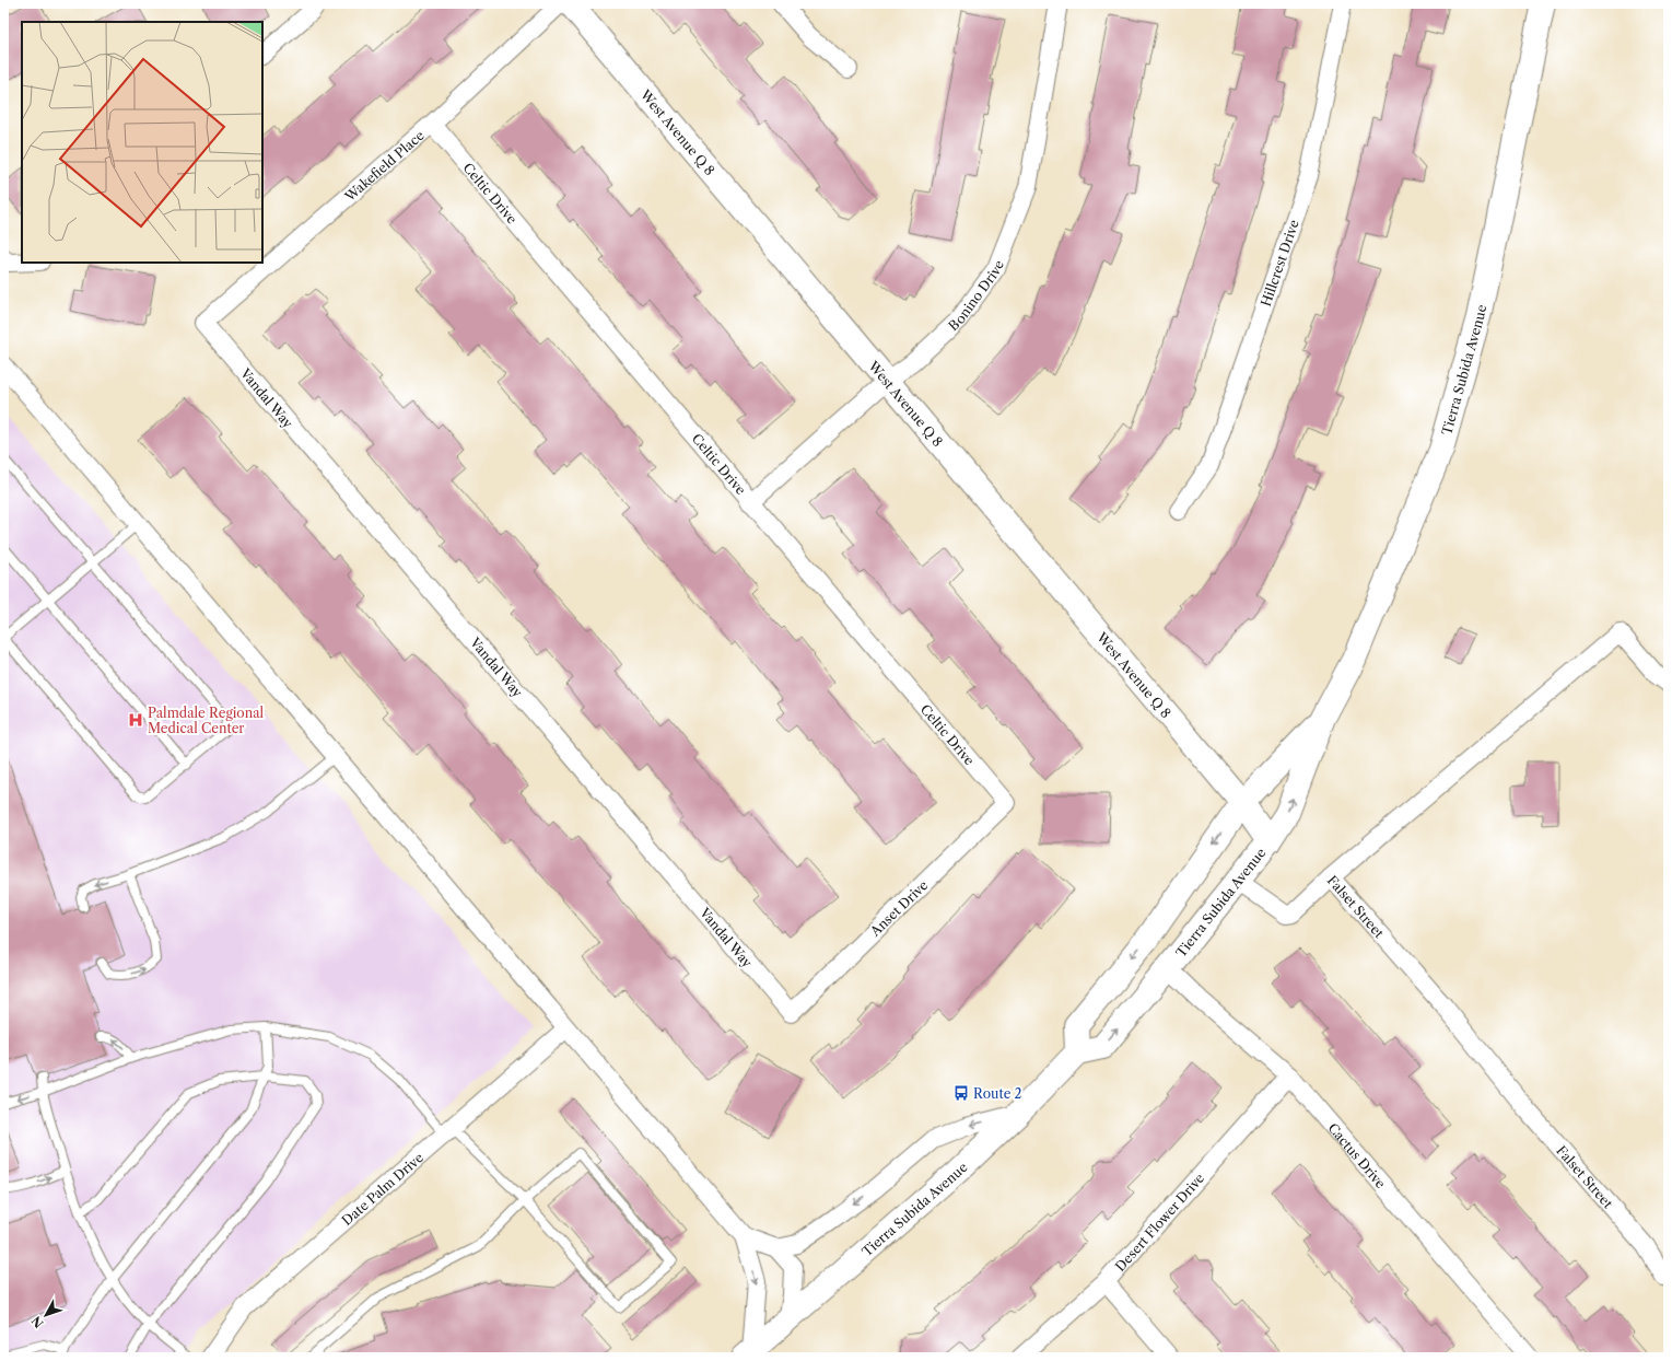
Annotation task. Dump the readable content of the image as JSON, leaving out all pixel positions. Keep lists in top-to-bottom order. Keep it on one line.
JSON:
{"streets":{"main road":["West Avenue Q 8","Tierra Subida Avenue"],"street":["Wakefield Place","Celtic Drive","Hillcrest Drive","Bonino Drive","Vandal Way","Falset Street","Anset Drive","Cactus Drive","Date Palm Drive","Desert Flower Drive"]},"crossings":[["West Avenue Q 8","Bonino Drive"],["West Avenue Q 8","Tierra Subida Avenue"],["Wakefield Place","Celtic Drive"],["Wakefield Place","Vandal Way"],["Celtic Drive","Bonino Drive"],["Celtic Drive","Anset Drive"],["Tierra Subida Avenue","Cactus Drive"],["Vandal Way","Anset Drive"],["Cactus Drive","Desert Flower Drive"]],"places":{"hospital":["Palmdale Regional Medical Center"],"bus stop":["Route 2"]},"north":"bottom left"}
